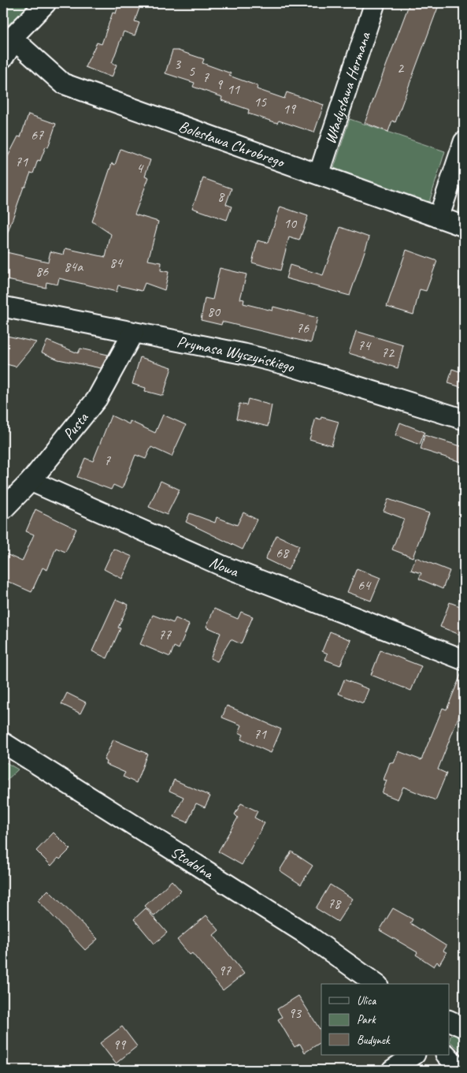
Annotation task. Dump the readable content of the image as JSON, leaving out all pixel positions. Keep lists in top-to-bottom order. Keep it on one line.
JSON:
{"streets":{"street":["Władysława Hermana","Bolesława Chrobrego","Prymasa Wyszyńskiego","Pusta","Nowa","Stodolna"]},"crossings":[["Władysława Hermana","Bolesława Chrobrego"],["Prymasa Wyszyńskiego","Pusta"],["Pusta","Nowa"]],"house_numbers":["3","2","5","7","9","11","15","19","67","71","4","8","10","84","84a","86","80","76","74","72","7","68","64","77","71","78","97","93","99"],"legend":["Ulica","Park","Budynek"]}
